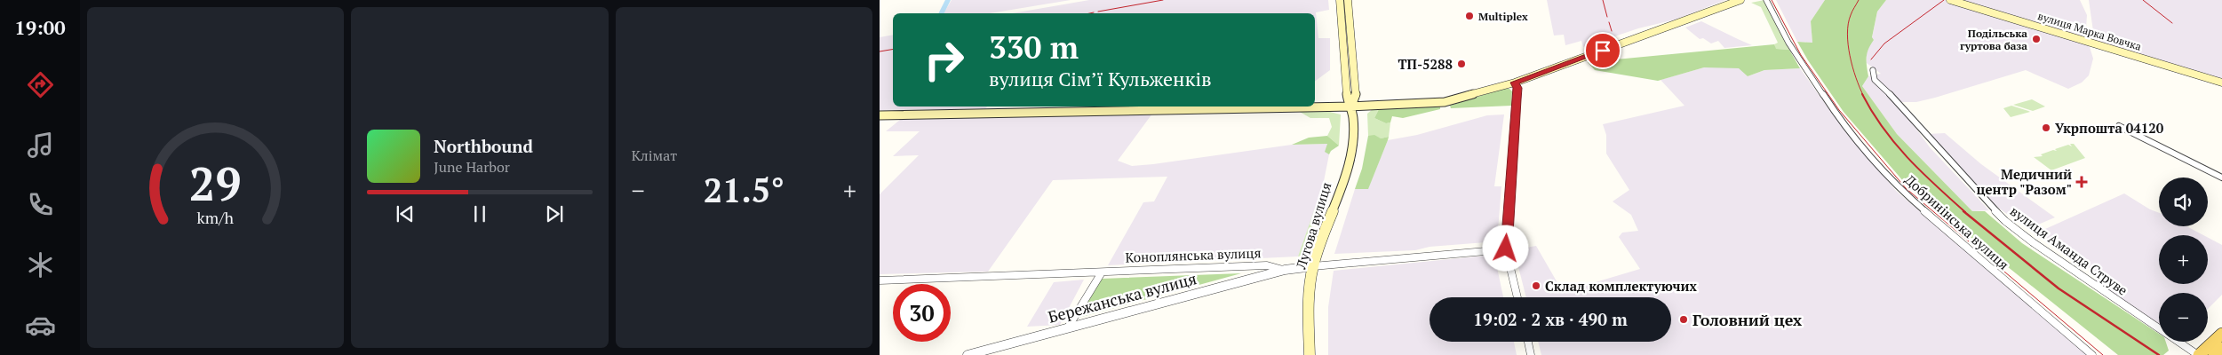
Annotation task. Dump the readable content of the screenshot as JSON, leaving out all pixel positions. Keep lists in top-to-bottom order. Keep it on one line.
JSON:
{"streets":{"main road":["вулиця Марка Вовчка","Лугова вулиця"],"street":["Добринінська вулиця","вулиця Аманда Струве","Коноплянська вулиця","Бережанська вулиця"]},"crossings":[["Лугова вулиця","Коноплянська вулиця"],["Коноплянська вулиця","Бережанська вулиця"]],"places":{"other":["Multiplex","Подільська гуртова база","ТП-5288","Укрпошта 04120","Склад комплектуючих","Головний цех"],"health":["Медичний центр \"Разом\""]},"page":{"tabs":"19:00","tile":"Клімат","turn":["330 m","вулиця Сімʼї Кульженків"],"song":["Northbound","June Harbor"],"heat":["−","21.5°","+"],"map_buttons":["+","−"],"limit":"30","trip":"19:02 · 2 хв · 490 m","gauge":["29","km/h"]}}
